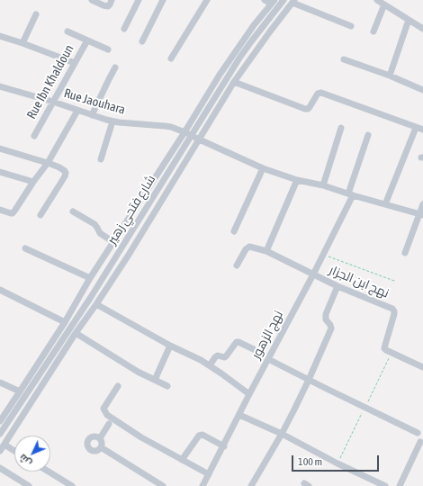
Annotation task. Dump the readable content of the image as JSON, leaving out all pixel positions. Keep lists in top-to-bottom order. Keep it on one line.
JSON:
{"streets":{"street":["Rue Ibn Khaldoun","Rue Jaouhara","شارع فتحي زهير","نهج ابن الجزار","نهج الزهور"]},"crossings":[["Rue Ibn Khaldoun","Rue Jaouhara"],["Rue Jaouhara","شارع فتحي زهير"],["Rue Jaouhara","نهج الزهور"],["نهج ابن الجزار","نهج الزهور"]],"scale_bar":"100 m","north":"bottom left"}
